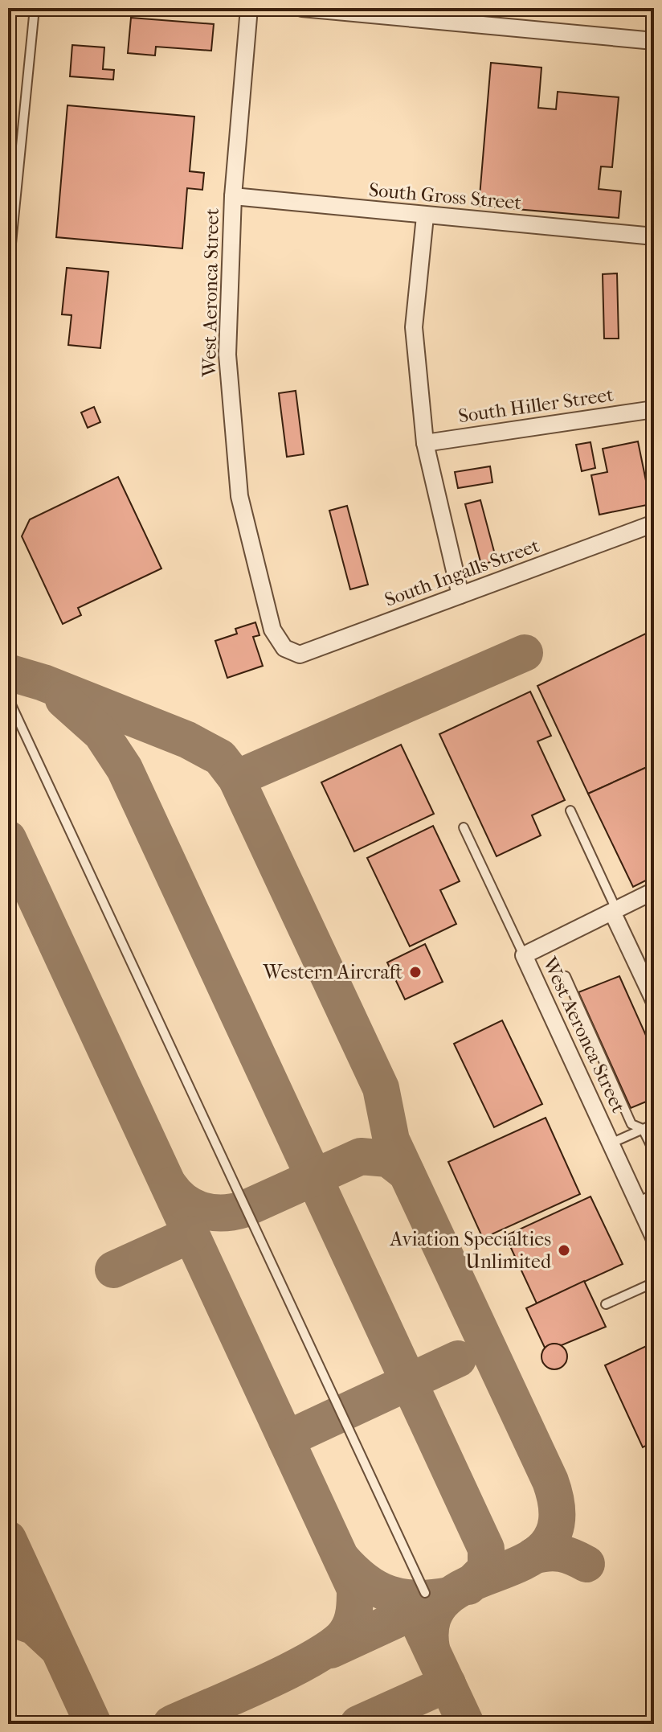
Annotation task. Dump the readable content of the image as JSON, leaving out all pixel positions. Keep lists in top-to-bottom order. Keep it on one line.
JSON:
{"streets":{"street":["South Gross Street","West Aeronca Street","South Hiller Street","South Ingalls Street"]},"crossings":[["South Gross Street","West Aeronca Street"],["West Aeronca Street","South Ingalls Street"]],"places":["Western Aircraft","Aviation Specialties Unlimited"]}
